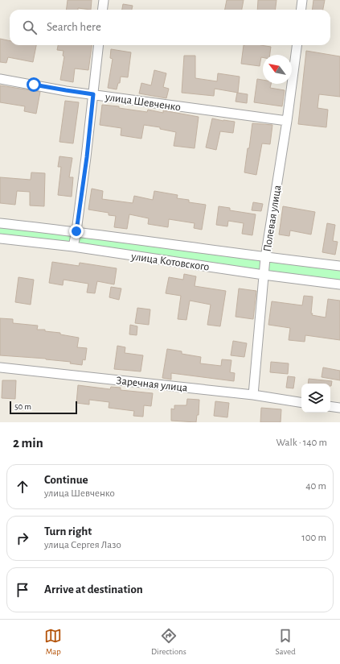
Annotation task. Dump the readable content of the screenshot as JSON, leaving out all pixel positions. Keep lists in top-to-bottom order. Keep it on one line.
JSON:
{"streets":{"street":["улица Шевченко","Полевая улица","улица Котовского","Заречная улица"]},"crossings":[["улица Шевченко","Полевая улица"],["Полевая улица","улица Котовского"],["Полевая улица","Заречная улица"]],"scale_bar":"50 m","north":"top left","page":{"search":"Search here","scale":"50 m","heading":["2 min","Walk · 140 m"],"list":[["Continue","улица Шевченко","40 m"],["Turn right","улица Сергея Лазо","100 m"],"Arrive at destination"],"nav":["Map","Directions","Saved"]}}
